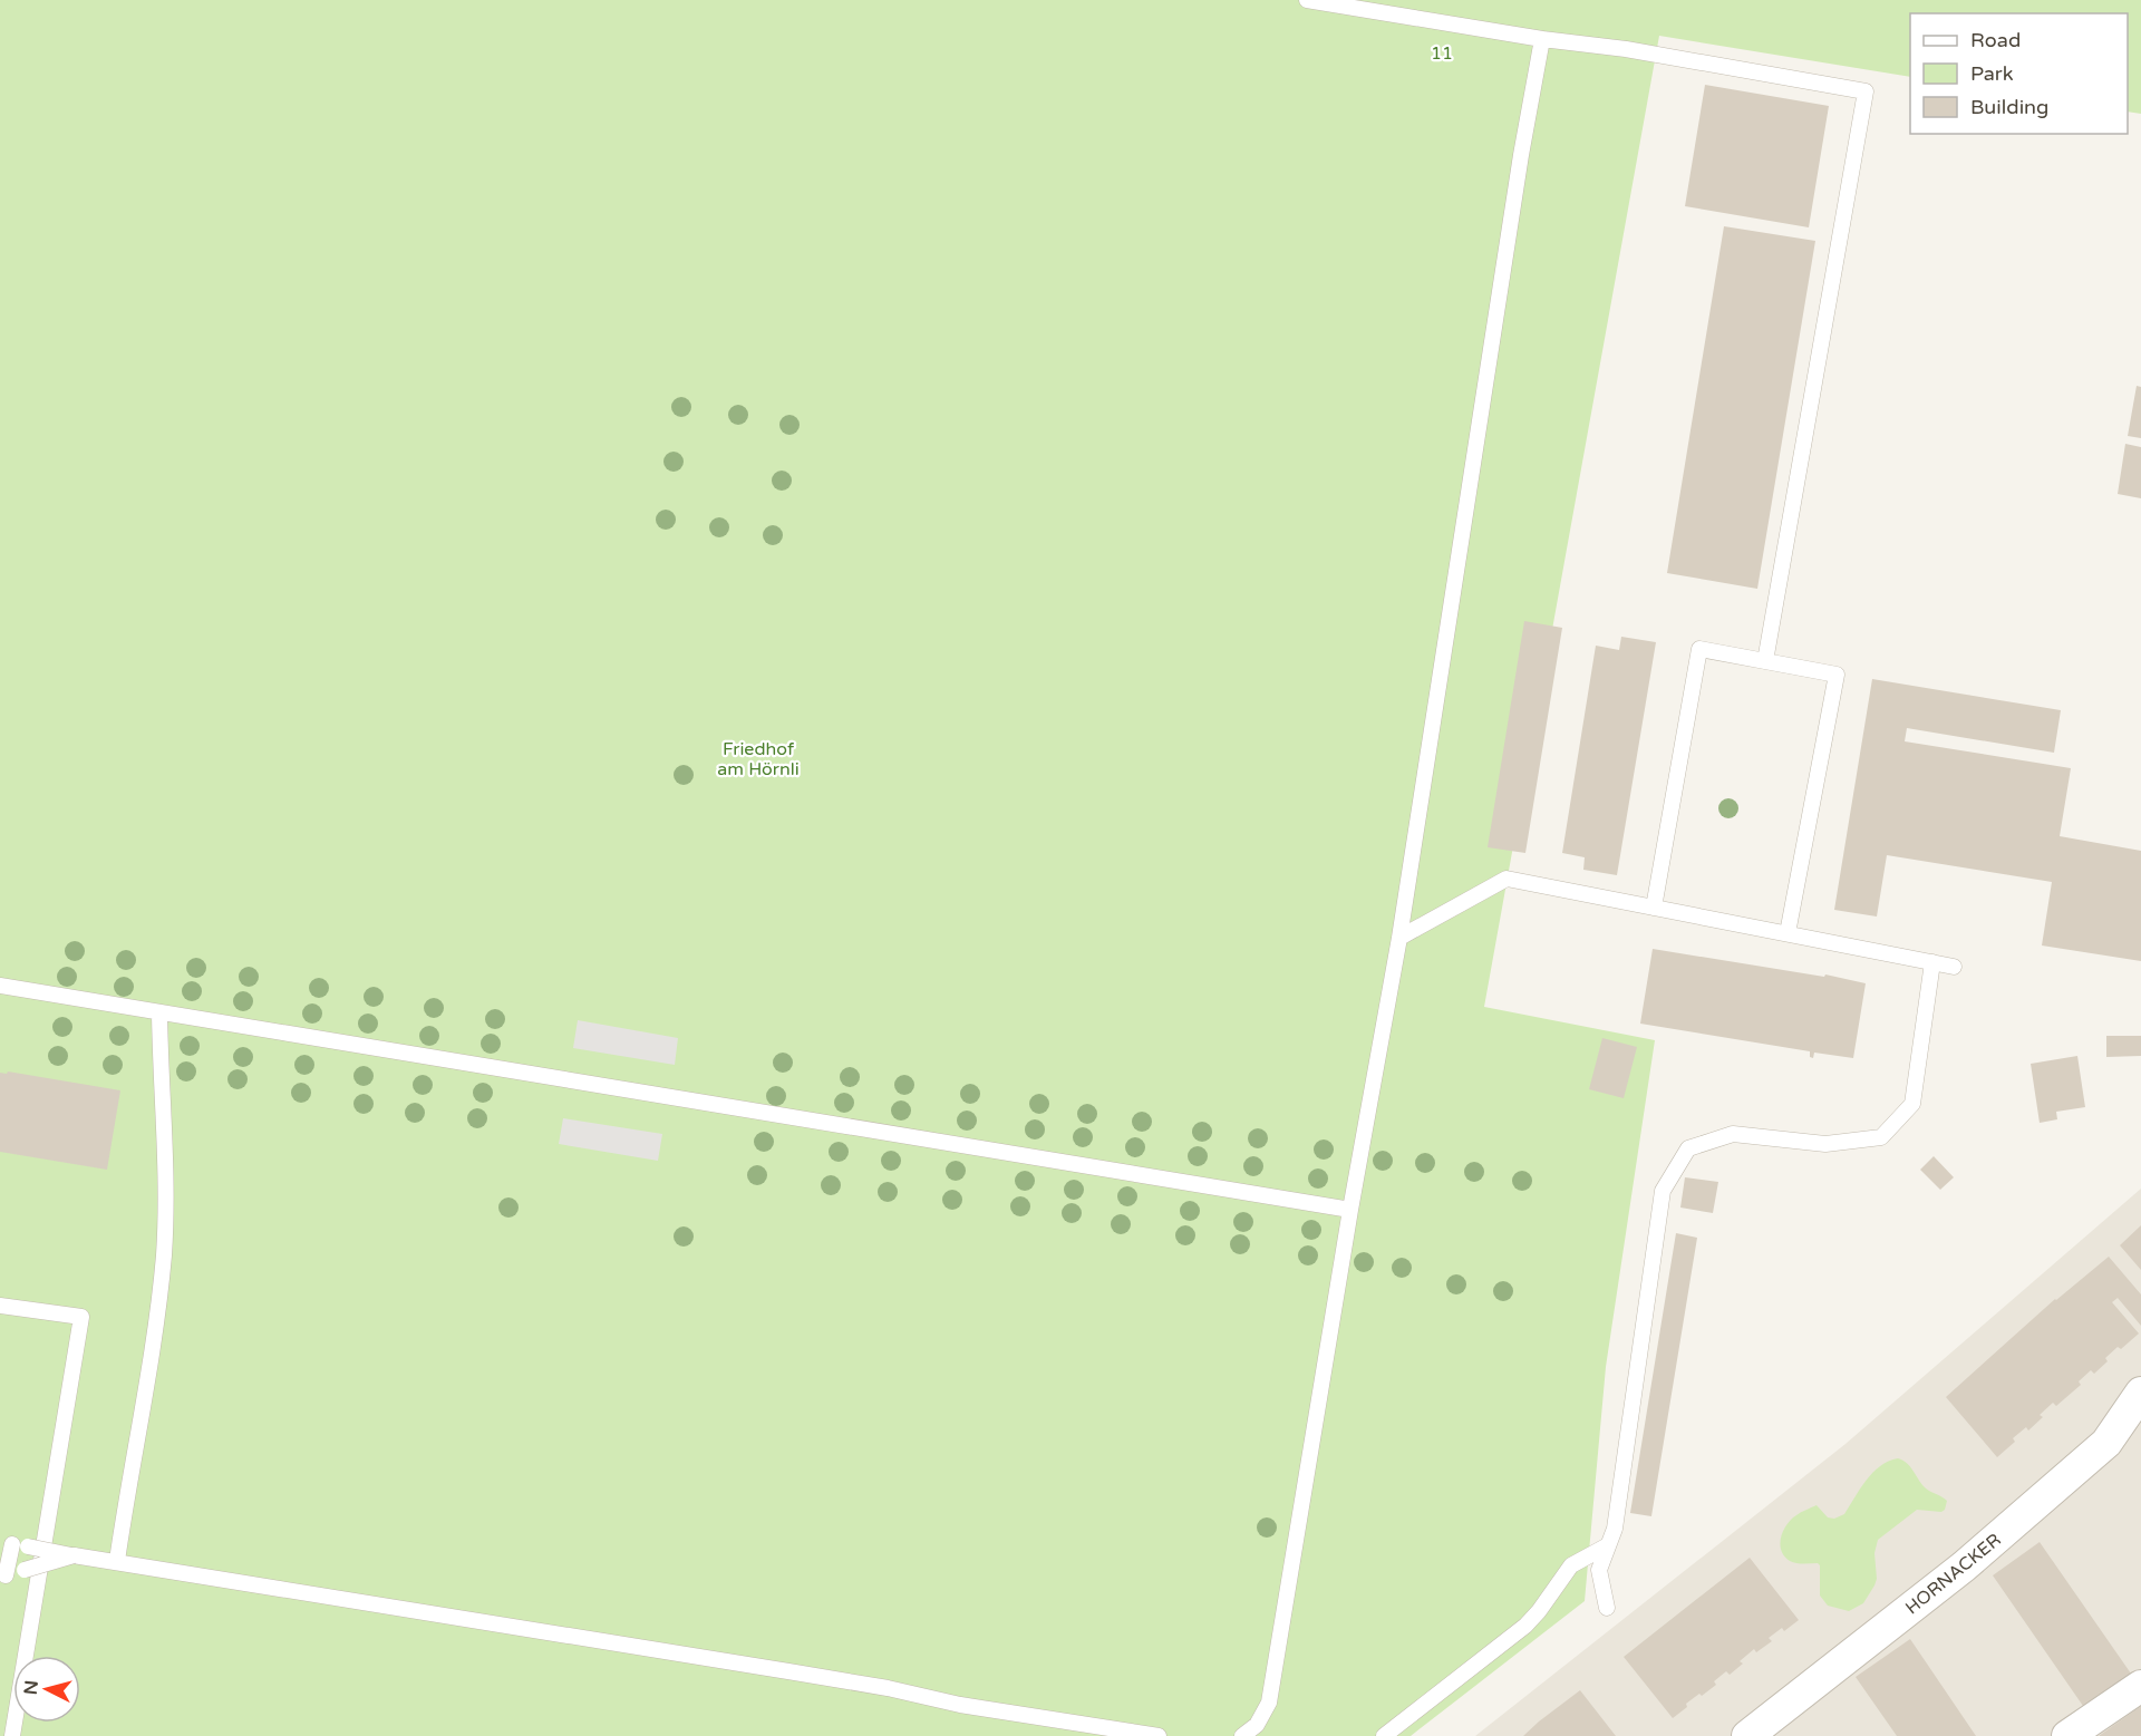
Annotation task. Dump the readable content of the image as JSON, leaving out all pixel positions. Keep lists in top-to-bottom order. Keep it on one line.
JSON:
{"streets":{"street":["HORNACKER"]},"parks":["11","Friedhof am Hörnli"],"legend":["Road","Park","Building"],"north":"left"}
